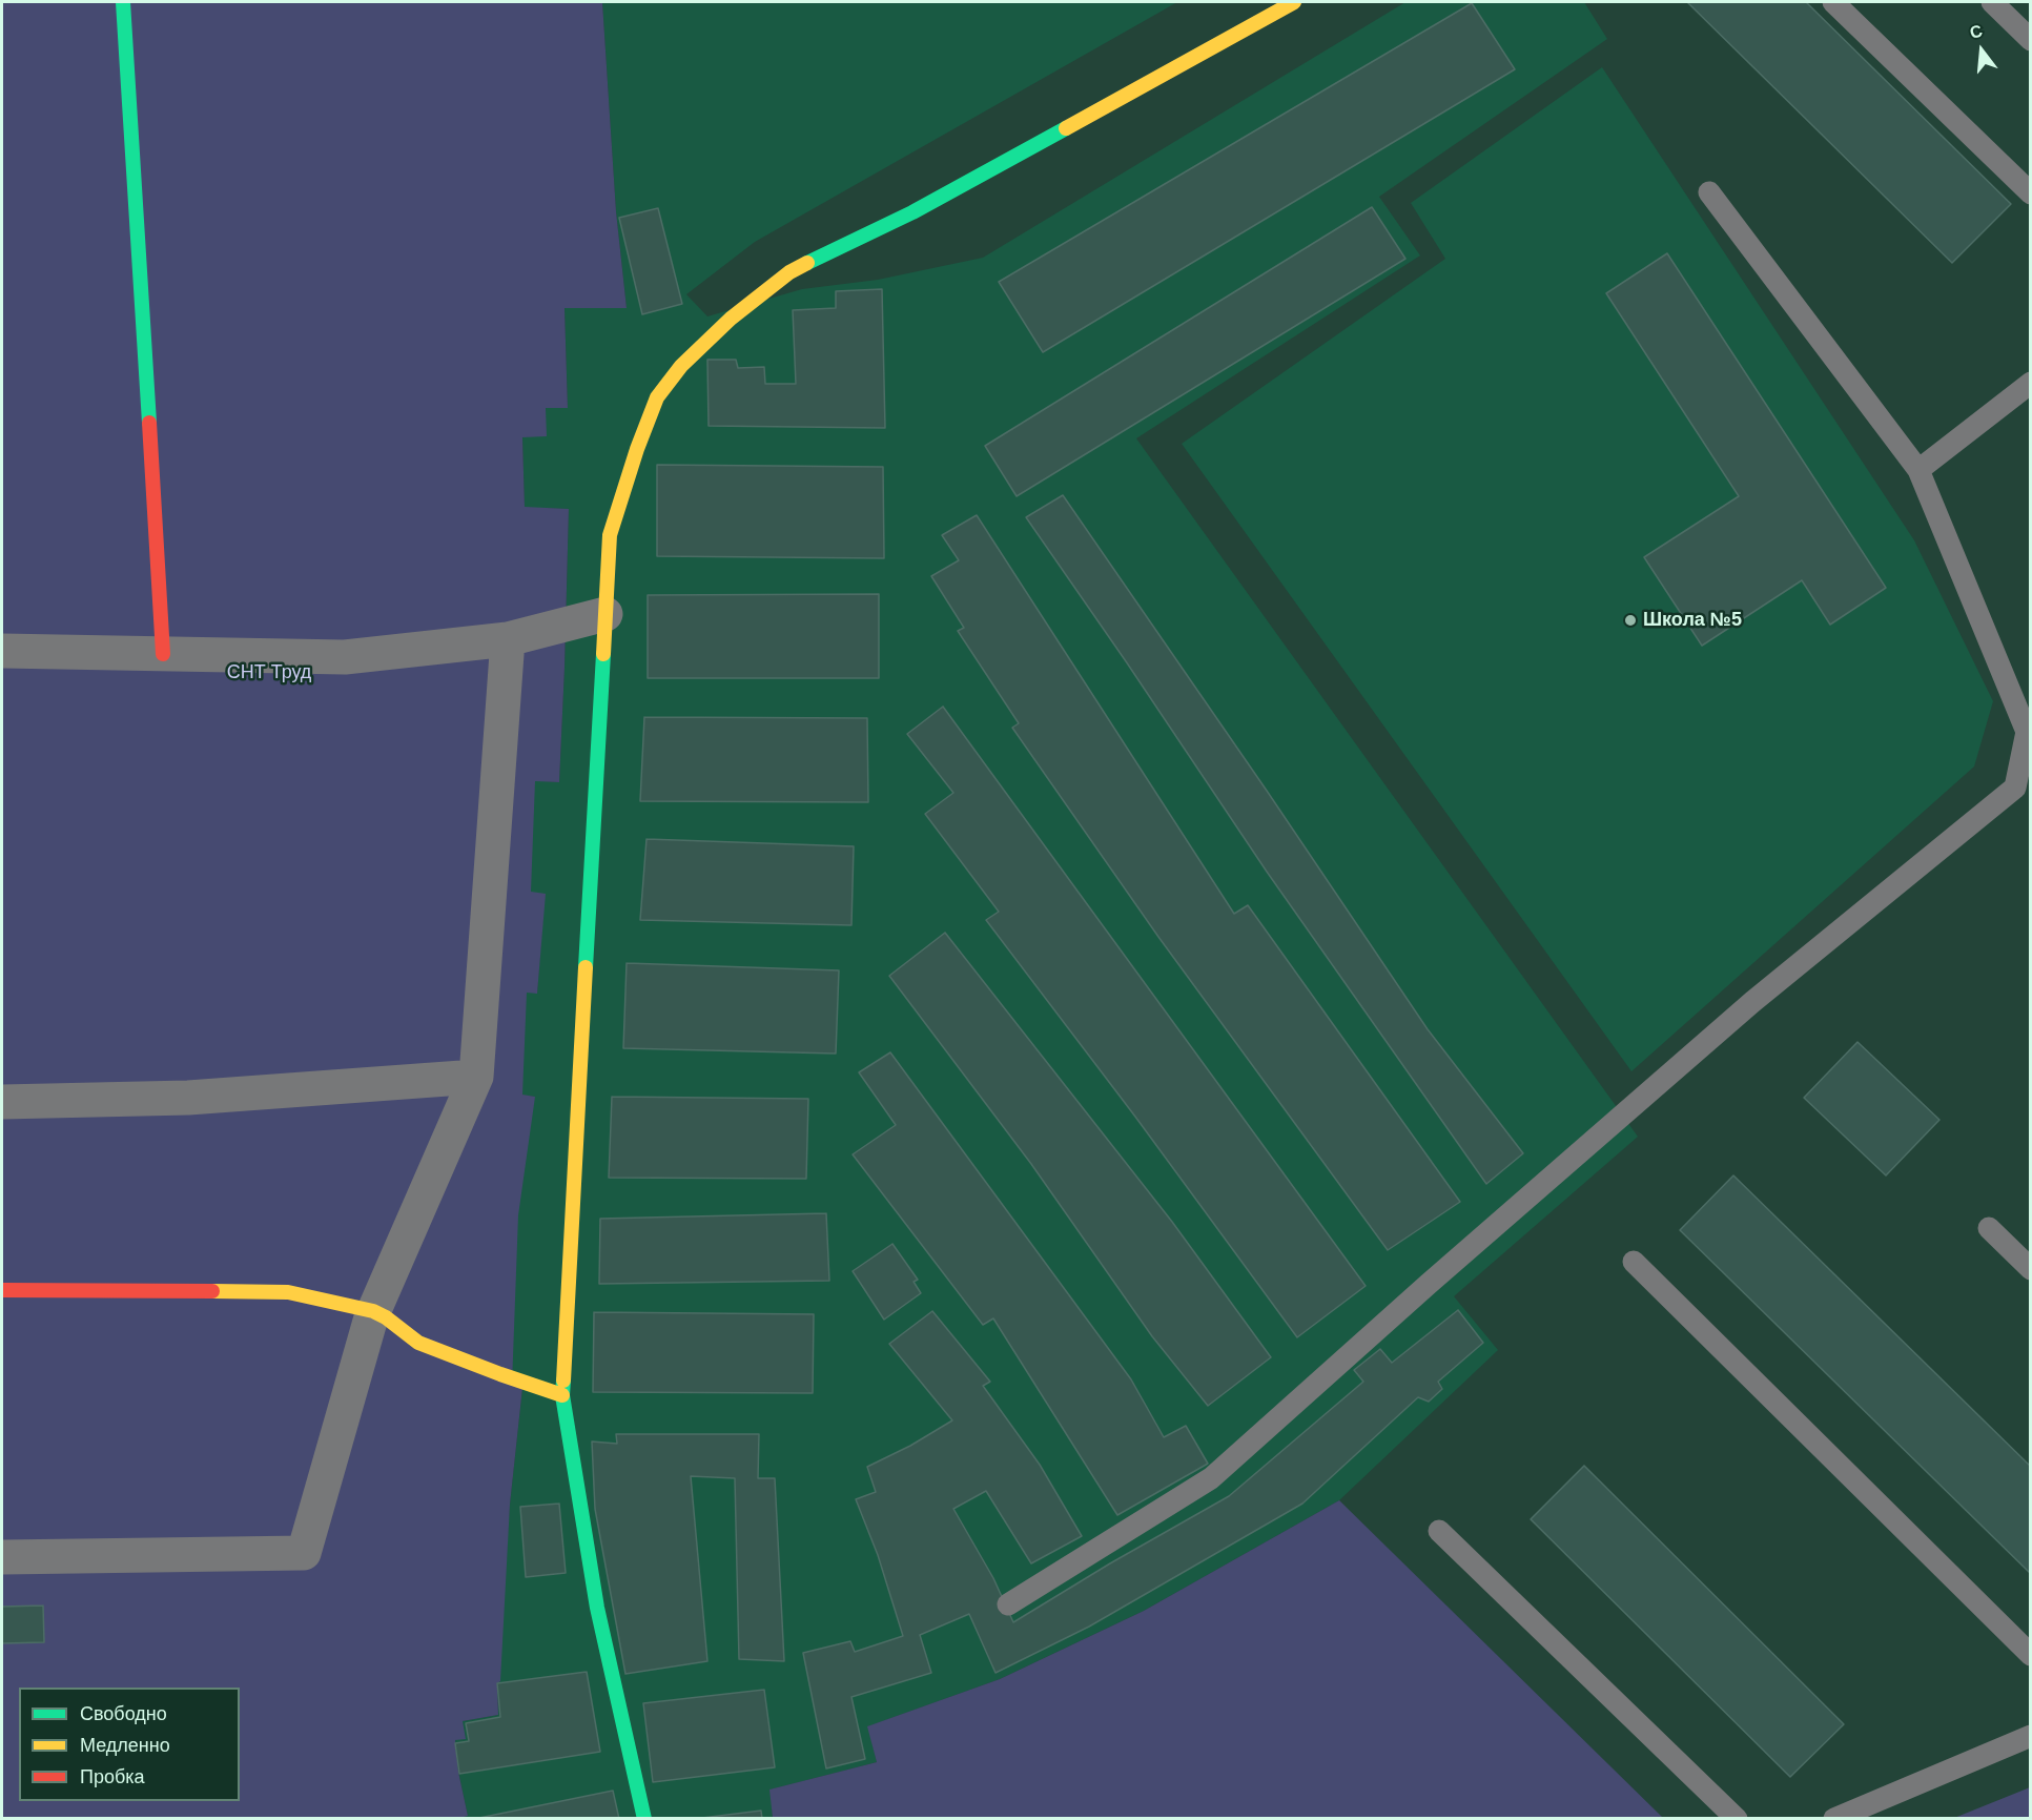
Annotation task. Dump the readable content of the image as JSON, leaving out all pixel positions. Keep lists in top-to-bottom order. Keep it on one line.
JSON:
{"parks":["СНТ Труд"],"places":["Школа №5"],"legend":["Свободно","Медленно","Пробка"],"north":"top"}
